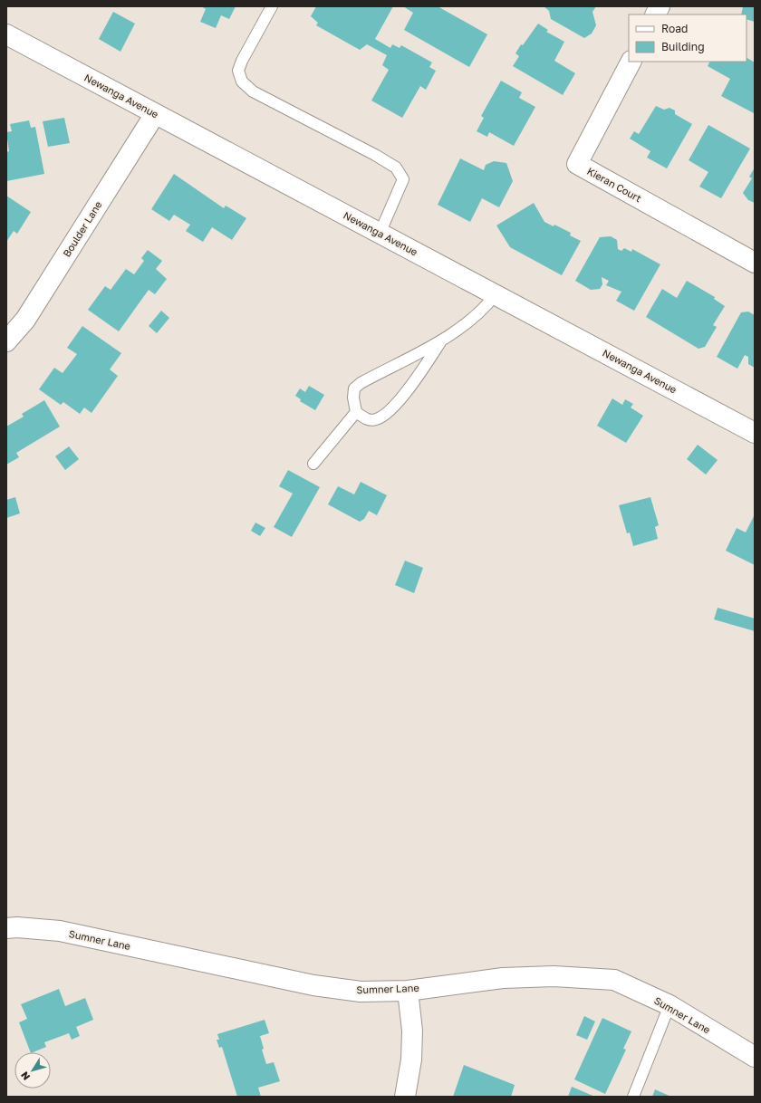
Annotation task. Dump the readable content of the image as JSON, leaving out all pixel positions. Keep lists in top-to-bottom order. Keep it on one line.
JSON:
{"streets":{"street":["Newanga Avenue","Kieran Court","Boulder Lane","Sumner Lane"]},"crossings":[["Newanga Avenue","Boulder Lane"]],"legend":["Road","Building"],"north":"bottom left"}
